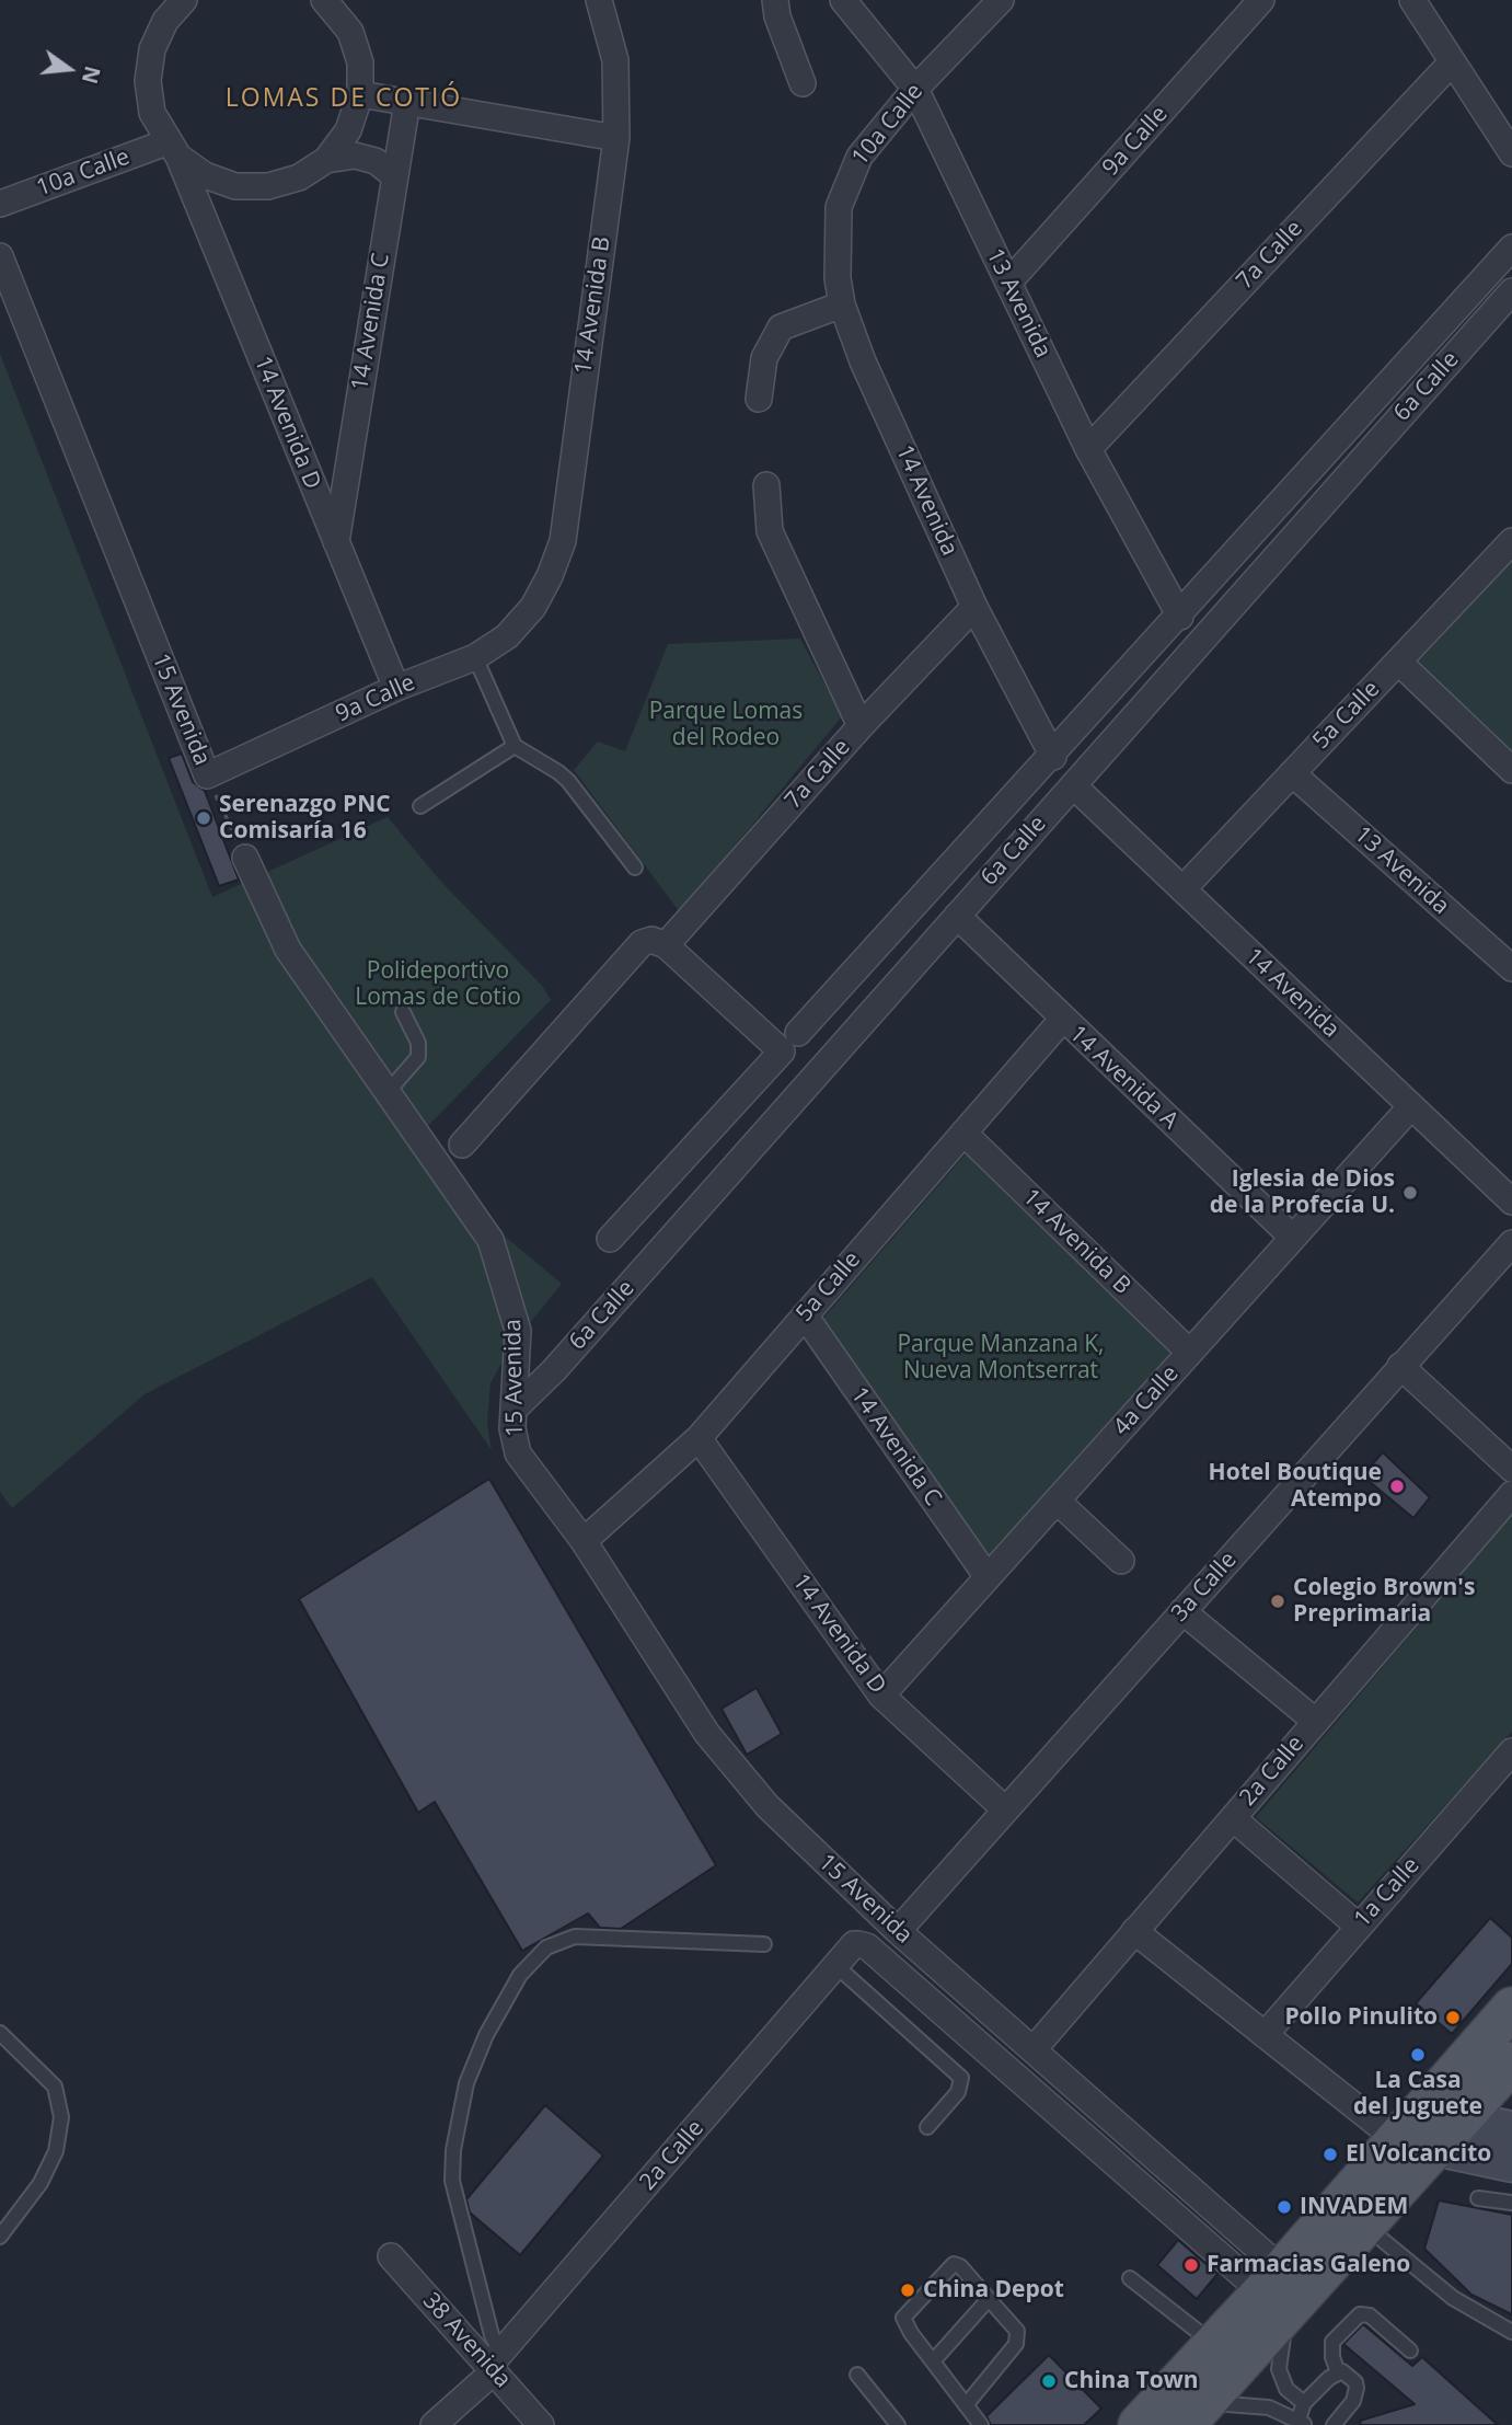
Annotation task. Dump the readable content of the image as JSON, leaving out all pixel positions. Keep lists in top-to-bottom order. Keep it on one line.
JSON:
{"streets":{"street":["10a Calle","9a Calle","7a Calle","13 Avenida","14 Avenida B","14 Avenida C","6a Calle","14 Avenida D","14 Avenida","15 Avenida","5a Calle","14 Avenida A","4a Calle","3a Calle","2a Calle","1a Calle","38 Avenida"]},"crossings":[["10a Calle","13 Avenida"],["10a Calle","14 Avenida D"],["10a Calle","14 Avenida"],["9a Calle","13 Avenida"],["9a Calle","14 Avenida B"],["9a Calle","14 Avenida D"],["9a Calle","15 Avenida"],["7a Calle","13 Avenida"],["7a Calle","14 Avenida"],["13 Avenida","6a Calle"],["13 Avenida","5a Calle"],["14 Avenida B","5a Calle"],["14 Avenida B","4a Calle"],["14 Avenida C","14 Avenida D"],["14 Avenida C","5a Calle"],["14 Avenida C","4a Calle"],["6a Calle","14 Avenida"],["6a Calle","15 Avenida"],["6a Calle","14 Avenida A"],["14 Avenida D","5a Calle"],["14 Avenida D","4a Calle"],["14 Avenida D","3a Calle"],["14 Avenida","5a Calle"],["14 Avenida","4a Calle"],["15 Avenida","5a Calle"],["15 Avenida","3a Calle"],["15 Avenida","2a Calle"],["5a Calle","14 Avenida A"],["14 Avenida A","4a Calle"],["2a Calle","38 Avenida"]],"districts":["LOMAS DE COTIÓ"],"parks":["Parque Lomas del Rodeo","Polideportivo Lomas de Cotio","Parque Manzana K, Nueva Montserrat"],"places":["Serenazgo PNC Comisaría 16","Iglesia de Dios de la Profecía U.","Hotel Boutique Atempo","Colegio Brown's Preprimaria","Pollo Pinulito","La Casa del Juguete","El Volcancito","INVADEM","Farmacias Galeno","China Depot","China Town"],"north":"right"}
